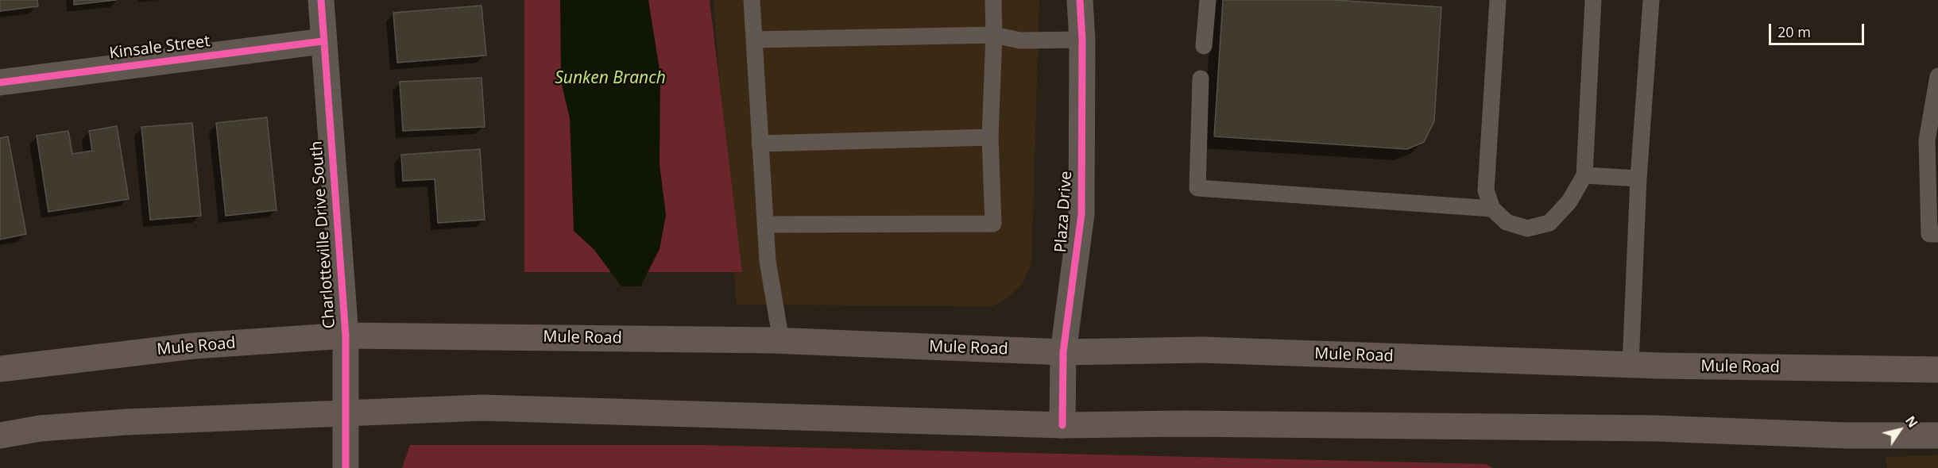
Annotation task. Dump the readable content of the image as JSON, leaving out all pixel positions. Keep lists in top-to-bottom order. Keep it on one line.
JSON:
{"streets":{"main road":["Mule Road"],"street":["Kinsale Street","Plaza Drive","Charlotteville Drive South"]},"crossings":[["Kinsale Street","Charlotteville Drive South"],["Plaza Drive","Mule Road"],["Charlotteville Drive South","Mule Road"]],"water":["Sunken Branch"],"scale_bar":"20 m","north":"top right"}
